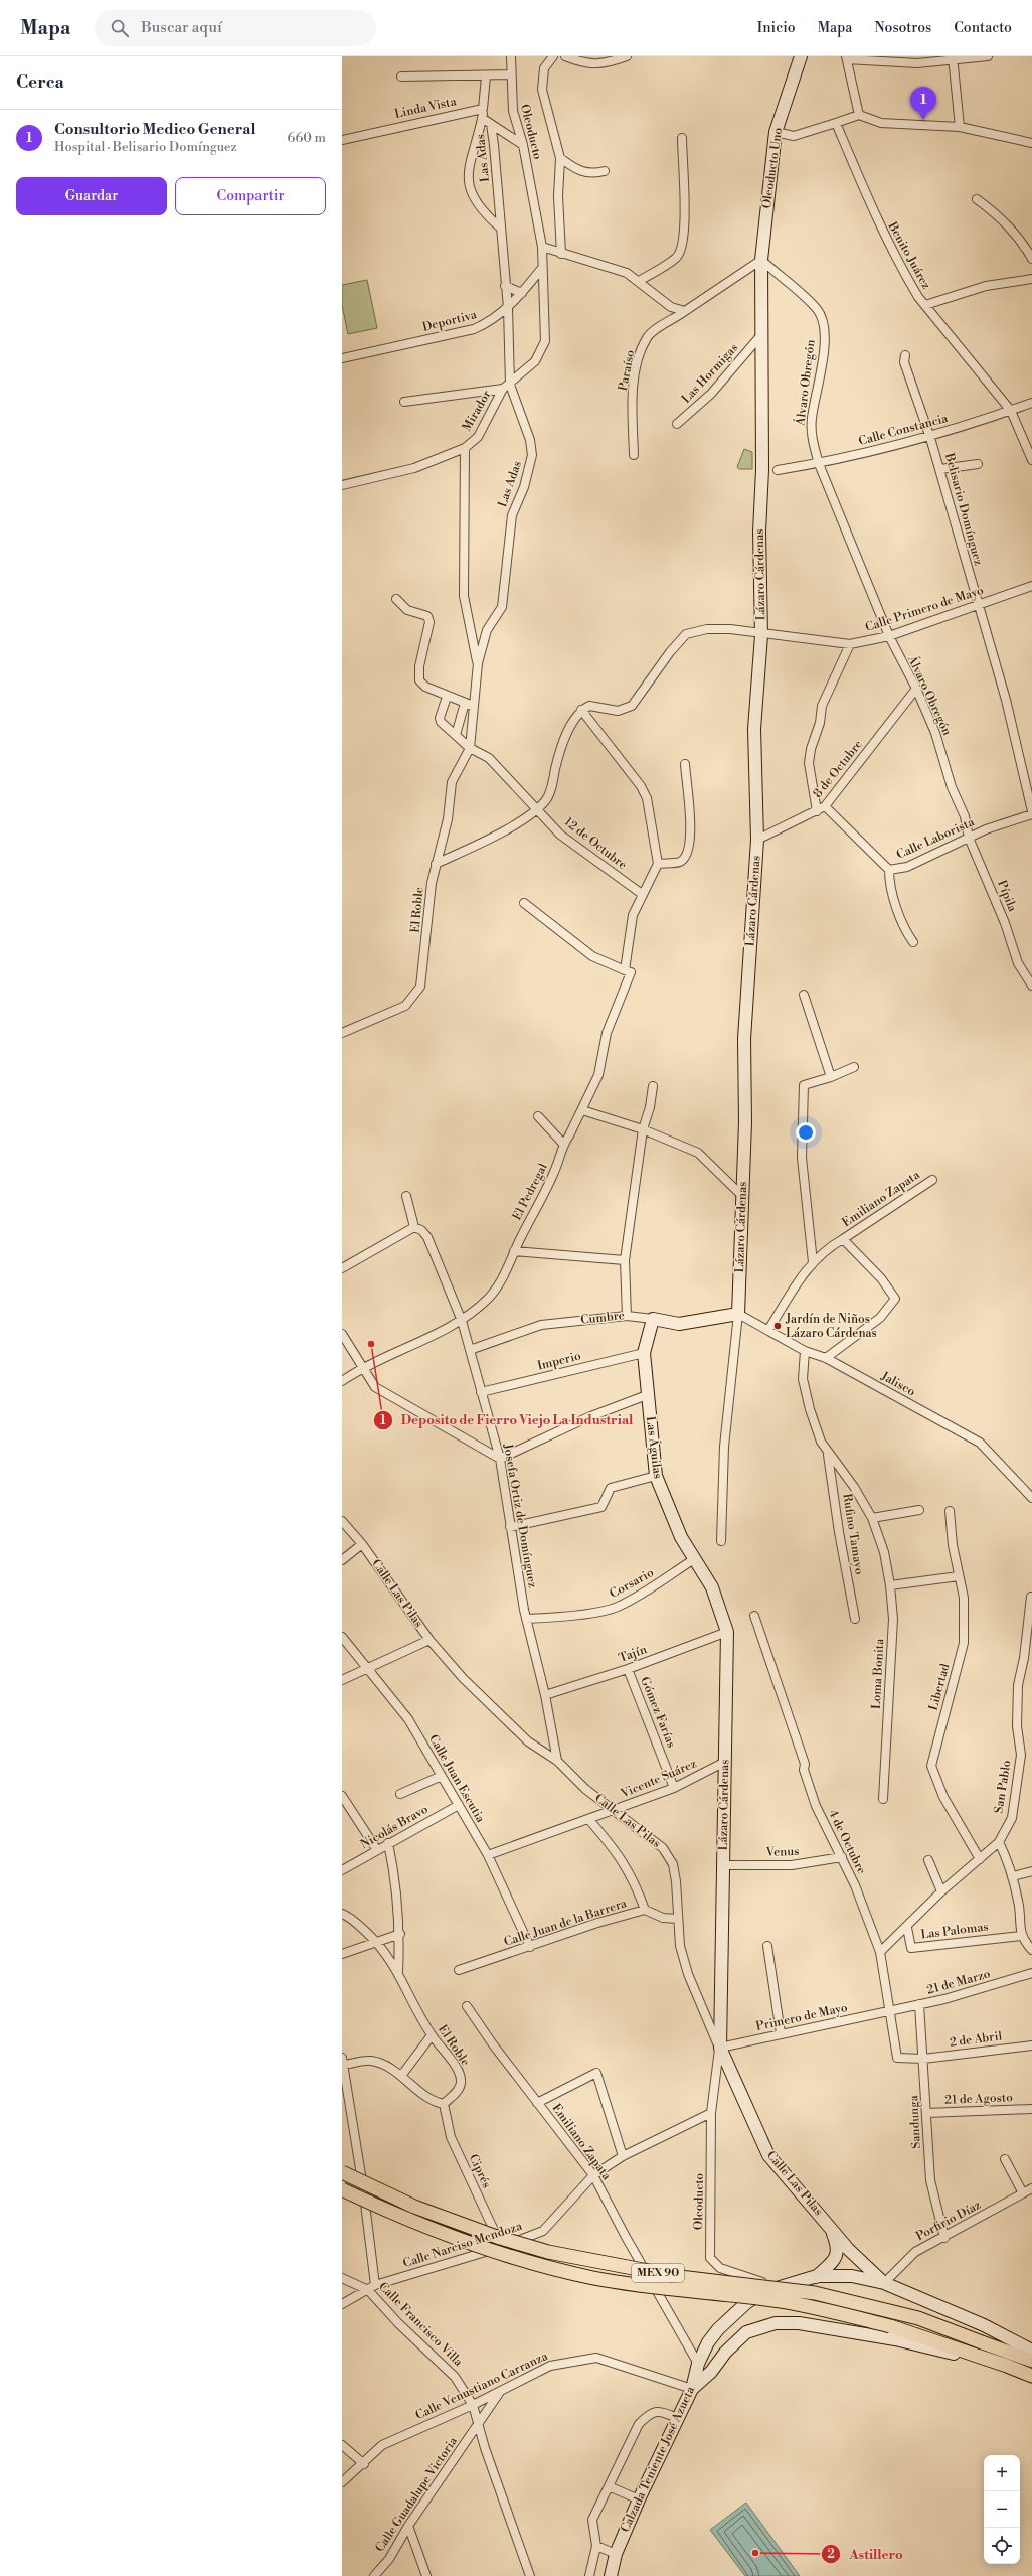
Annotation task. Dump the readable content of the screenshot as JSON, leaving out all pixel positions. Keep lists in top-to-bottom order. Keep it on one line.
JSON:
{"streets":{"main road":["MEX 90"],"street":["Linda Vista","Oleoducto","Las Adas","Oleoducto Uno","Benito Juárez","Deportiva","Paraíso","Las Hormigas","Álvaro Obregón","Mirador","Calle Constancia","Belisario Domínguez","Lázaro Cárdenas","Calle Primero de Mayo","8 de Octubre","Calle Laborista","12 de Octubre","Pípila","El Roble","El Pedregal","Emiliano Zapata","Cumbre","Imperio","Jalisco","Las Águilas","Josefa Ortiz de Domínguez","Rufino Tamayo","Corsario","Calle Las Pilas","Tajín","Loma Bonita","Libertad","Gómez Farías","Calle Juan Escutia","Vicente Suárez","San Pablo","Nicolás Bravo","4 de Octubre","Venus","Calle Juan de la Barrera","Las Palomas","21 de Marzo","Primero de Mayo","2 de Abril","21 de Agosto","Sandunga","Ciprés","Porfirio Díaz","Calle Narciso Mendoza","Calle Francisco Villa","Calle Venustiano Carranza","Calzada Teniente José Azueta","Calle Guadalupe Victoria"]},"crossings":[["Linda Vista","Las Adas"],["Oleoducto","Mirador"],["Oleoducto","Lázaro Cárdenas"],["Oleoducto","Calle Las Pilas"],["Oleoducto","Primero de Mayo"],["Oleoducto","Calle Narciso Mendoza"],["Oleoducto","Calzada Teniente José Azueta"],["Las Adas","Deportiva"],["Las Adas","Mirador"],["Las Adas","12 de Octubre"],["Las Adas","El Roble"],["Oleoducto Uno","Álvaro Obregón"],["Oleoducto Uno","Lázaro Cárdenas"],["Benito Juárez","Calle Constancia"],["Deportiva","Mirador"],["Las Hormigas","Lázaro Cárdenas"],["Álvaro Obregón","Calle Constancia"],["Álvaro Obregón","Lázaro Cárdenas"],["Álvaro Obregón","Calle Primero de Mayo"],["Álvaro Obregón","8 de Octubre"],["Álvaro Obregón","Calle Laborista"],["Álvaro Obregón","Pípila"],["Calle Constancia","Belisario Domínguez"],["Belisario Domínguez","Calle Primero de Mayo"],["Belisario Domínguez","Calle Laborista"],["Lázaro Cárdenas","Calle Primero de Mayo"],["Lázaro Cárdenas","8 de Octubre"],["Lázaro Cárdenas","Cumbre"],["Lázaro Cárdenas","Jalisco"],["Lázaro Cárdenas","Las Águilas"],["Lázaro Cárdenas","Corsario"],["Lázaro Cárdenas","Calle Las Pilas"],["Lázaro Cárdenas","Tajín"],["Lázaro Cárdenas","Vicente Suárez"],["Lázaro Cárdenas","Venus"],["Lázaro Cárdenas","Primero de Mayo"],["8 de Octubre","Calle Laborista"],["Calle Laborista","Pípila"],["12 de Octubre","El Roble"],["12 de Octubre","El Pedregal"],["El Roble","Ciprés"],["El Pedregal","Josefa Ortiz de Domínguez"],["Emiliano Zapata","Calle Narciso Mendoza"],["Emiliano Zapata","Calzada Teniente José Azueta"],["Cumbre","Jalisco"],["Cumbre","Las Águilas"],["Cumbre","Josefa Ortiz de Domínguez"],["Imperio","Las Águilas"],["Imperio","Josefa Ortiz de Domínguez"],["Las Águilas","Corsario"],["Josefa Ortiz de Domínguez","Corsario"],["Josefa Ortiz de Domínguez","Calle Las Pilas"],["Josefa Ortiz de Domínguez","Tajín"],["Rufino Tamayo","Loma Bonita"],["Calle Las Pilas","Vicente Suárez"],["Calle Las Pilas","Calle Juan de la Barrera"],["Calle Las Pilas","Primero de Mayo"],["Calle Las Pilas","Porfirio Díaz"],["Calle Las Pilas","Calzada Teniente José Azueta"],["Tajín","Gómez Farías"],["Libertad","San Pablo"],["Gómez Farías","Vicente Suárez"],["Calle Juan Escutia","Vicente Suárez"],["Calle Juan Escutia","Nicolás Bravo"],["Calle Juan Escutia","Calle Juan de la Barrera"],["San Pablo","4 de Octubre"],["San Pablo","Las Palomas"],["4 de Octubre","Venus"],["4 de Octubre","21 de Marzo"],["4 de Octubre","Primero de Mayo"],["4 de Octubre","2 de Abril"],["4 de Octubre","Sandunga"],["21 de Marzo","Primero de Mayo"],["21 de Marzo","Sandunga"],["2 de Abril","Sandunga"],["21 de Agosto","Sandunga"],["Sandunga","Porfirio Díaz"],["Ciprés","Calle Narciso Mendoza"],["Porfirio Díaz","Calzada Teniente José Azueta"],["Calle Narciso Mendoza","Calle Francisco Villa"],["Calle Francisco Villa","Calle Venustiano Carranza"],["Calle Francisco Villa","Calle Guadalupe Victoria"],["Calle Venustiano Carranza","Calzada Teniente José Azueta"],["Calle Venustiano Carranza","Calle Guadalupe Victoria"]],"places":["Jardín de Niños Lázaro Cárdenas","Deposito de Fierro Viejo La Industrial","Astillero"],"page":{"header":"Mapa","search":"Buscar aquí","nav":["Inicio","Mapa","Nosotros","Contacto"],"heading":"Cerca","pins":"1","list":[{"mark":"1","name":"Consultorio Medico General","note":"Hospital · Belisario Domínguez","value":"660 m"}],"buttons":["Guardar","Compartir"],"map_buttons":["+","−"]}}
